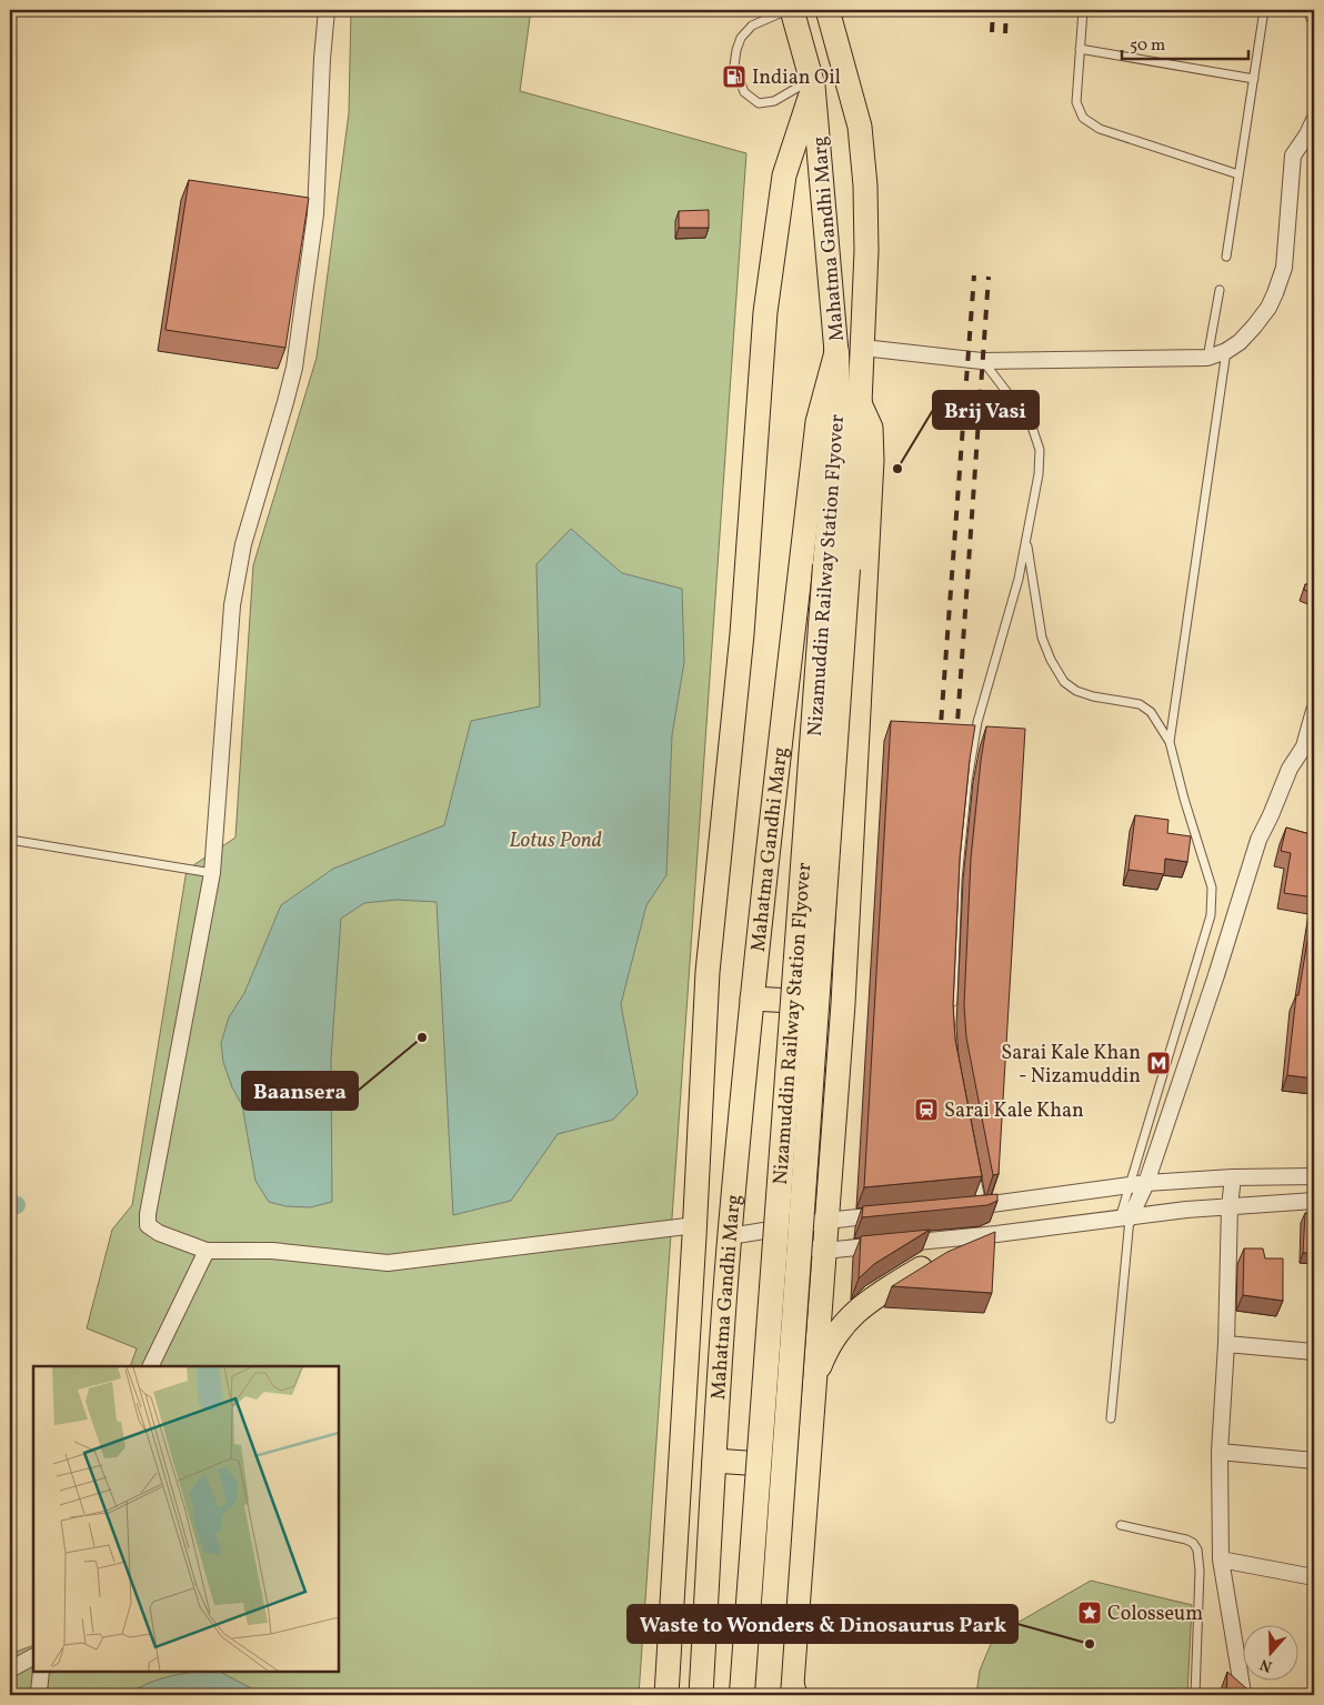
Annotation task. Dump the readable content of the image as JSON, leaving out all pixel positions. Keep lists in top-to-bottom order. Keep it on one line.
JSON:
{"streets":{"highway":["Nizamuddin Railway Station Flyover"],"main road":["Mahatma Gandhi Marg"]},"crossings":[["Mahatma Gandhi Marg","Nizamuddin Railway Station Flyover"]],"water":["Lotus Pond"],"places":{"fuel station":["Indian Oil"],"other":["Brij Vasi","Baansera","Waste to Wonders & Dinosaurus Park"],"metro station":["Sarai Kale Khan - Nizamuddin"],"station":["Sarai Kale Khan"],"place":["Colosseum"]},"scale_bar":"50 m","north":"bottom"}
